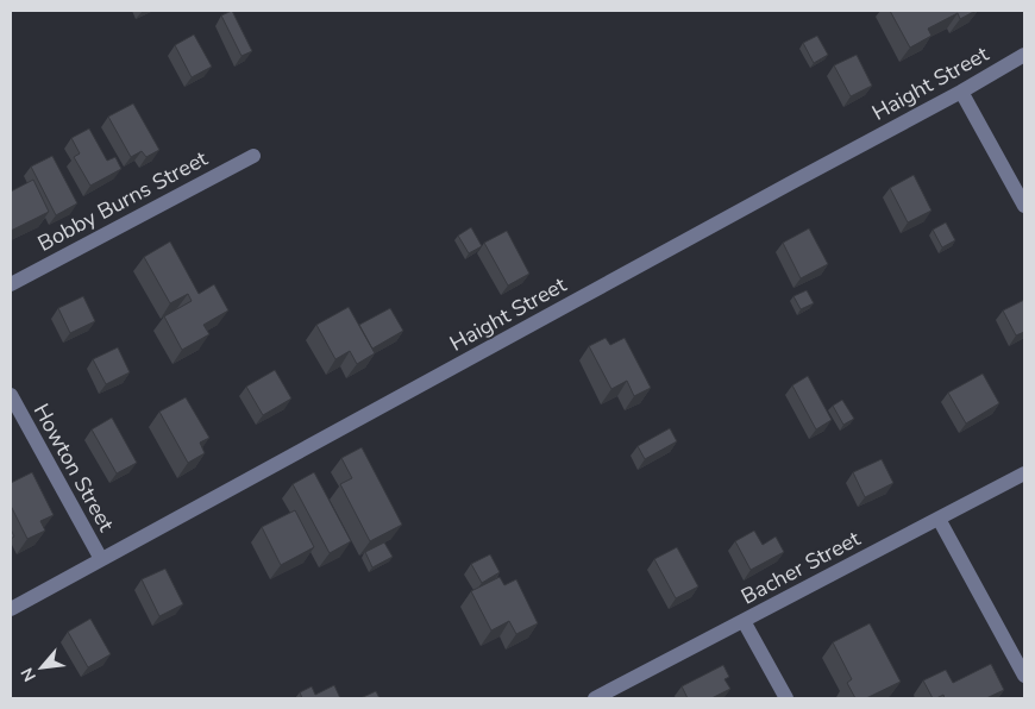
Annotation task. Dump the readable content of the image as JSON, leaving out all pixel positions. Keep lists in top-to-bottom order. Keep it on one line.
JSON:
{"streets":{"street":["Haight Street","Bobby Burns Street","Howton Street","Bacher Street"]},"crossings":[["Haight Street","Howton Street"]],"north":"bottom left"}
